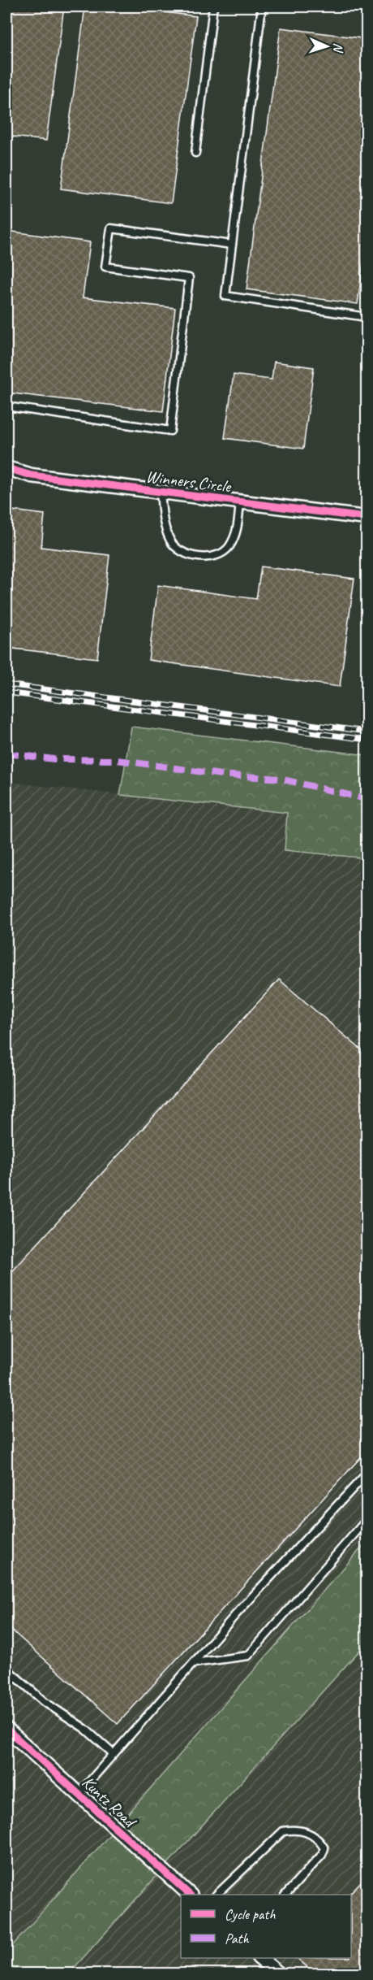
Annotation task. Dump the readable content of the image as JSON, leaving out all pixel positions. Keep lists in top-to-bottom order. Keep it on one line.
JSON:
{"streets":{"street":["Winners Circle","Kuntz Road"]},"legend":["Cycle path","Path"],"north":"right"}
